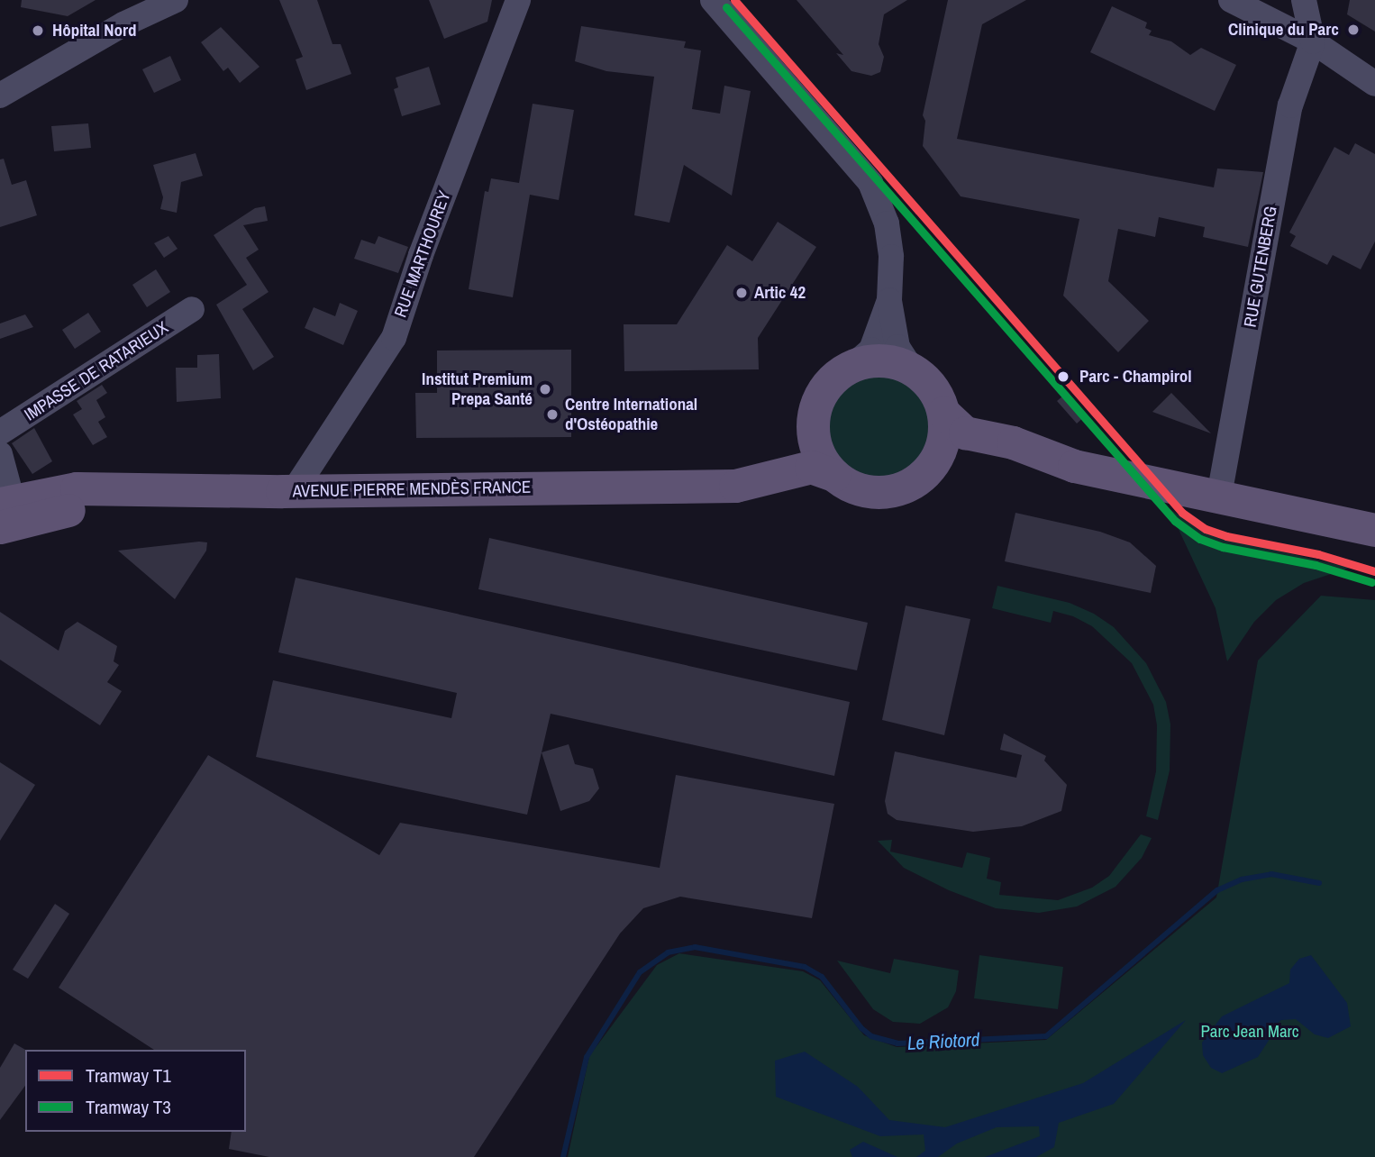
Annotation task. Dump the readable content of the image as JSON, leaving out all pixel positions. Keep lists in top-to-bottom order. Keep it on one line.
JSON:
{"streets":{"main road":["AVENUE PIERRE MENDÈS FRANCE"],"street":["RUE MARTHOUREY","RUE GUTENBERG","IMPASSE DE RATARIEUX"]},"crossings":[["RUE MARTHOUREY","AVENUE PIERRE MENDÈS FRANCE"]],"water":["Le Riotord"],"parks":["Parc Jean Marc"],"places":["Clinique du Parc","Hôpital Nord","Artic 42","Parc - Champirol","Institut Premium Prepa Santé","Centre International d'Ostéopathie"],"lines":["tram line T1","tram line T3"],"legend":["Tramway T1","Tramway T3"]}
